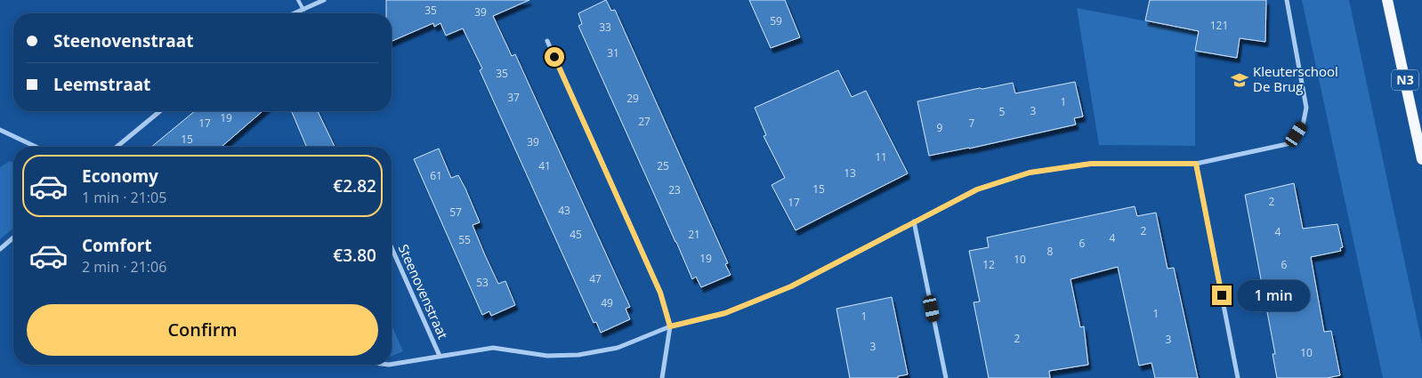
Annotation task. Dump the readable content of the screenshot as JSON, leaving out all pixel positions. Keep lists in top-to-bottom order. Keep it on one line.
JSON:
{"streets":{"main road":["N3"],"street":["Steenovenstraat"]},"places":{"school or university":["Kleuterschool De Brug"]},"house_numbers":["35","39","59","121","33","31","35","37","29","1","3","5","19","27","17","7","9","15","39","11","41","25","13","61","15","23","2","17","43","57","2","4","45","21","4","55","6","8","19","10","12","6","47","53","49","1","1","2","3","3","10"],"page":{"banner":["Steenovenstraat","Leemstraat"],"list":[{"name":"Economy","note":"1 min · 21:05","value":"€2.82"},{"name":"Comfort","note":"2 min · 21:06","value":"€3.80"}],"bubble":"1 min","buttons":"Confirm"}}
